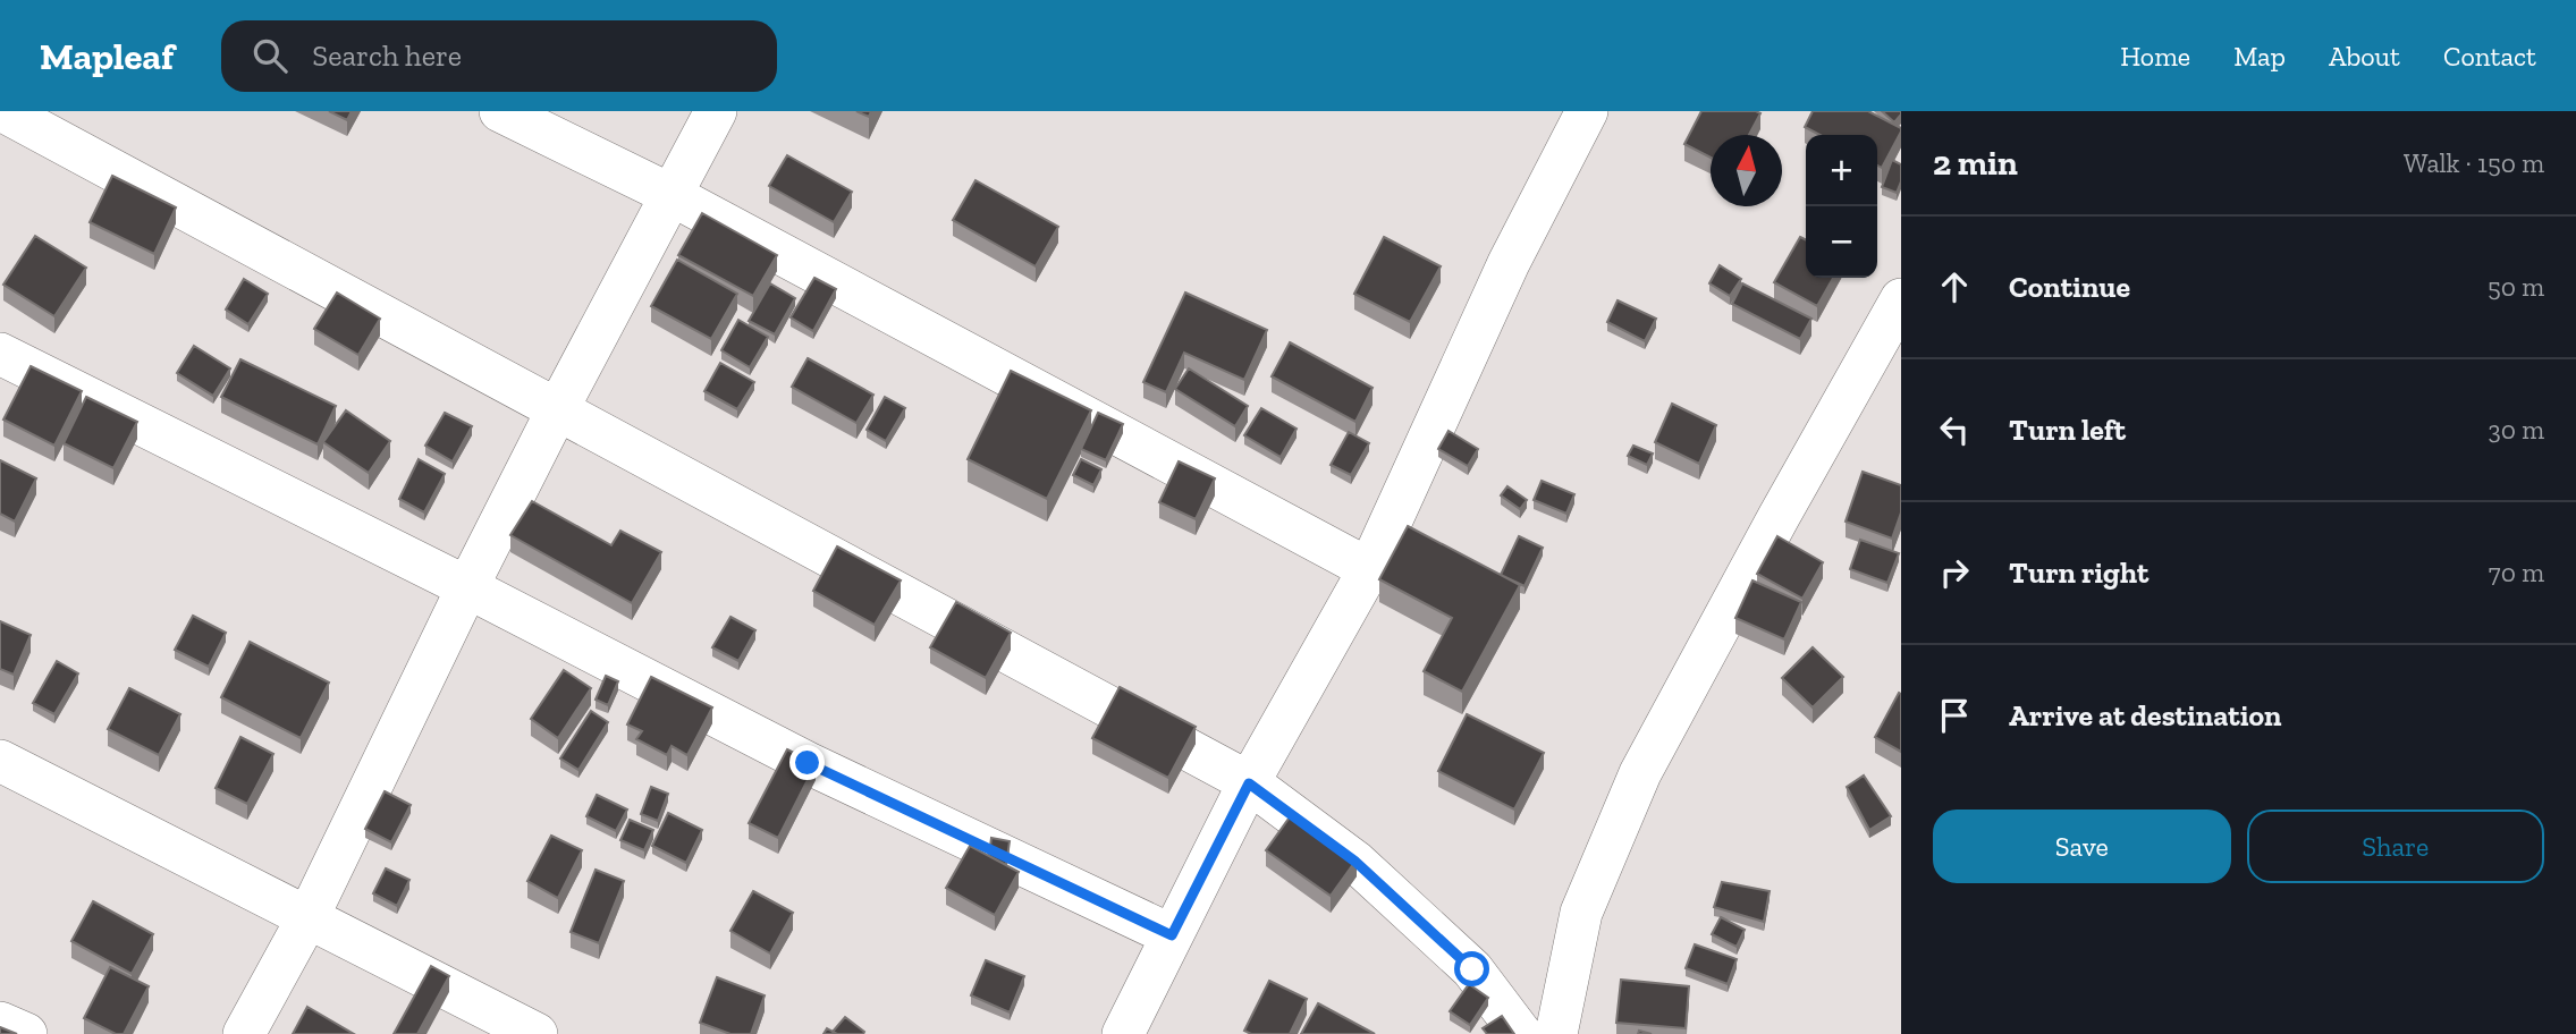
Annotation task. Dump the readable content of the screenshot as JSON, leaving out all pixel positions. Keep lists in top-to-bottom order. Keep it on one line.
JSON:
{"north":"top","page":{"header":"Mapleaf","search":"Search here","nav":["Home","Map","About","Contact"],"heading":["2 min","Walk · 150 m"],"map_buttons":["+","−"],"list":[["Continue","50 m"],["Turn left","30 m"],["Turn right","70 m"],"Arrive at destination"],"buttons":["Save","Share"]}}
